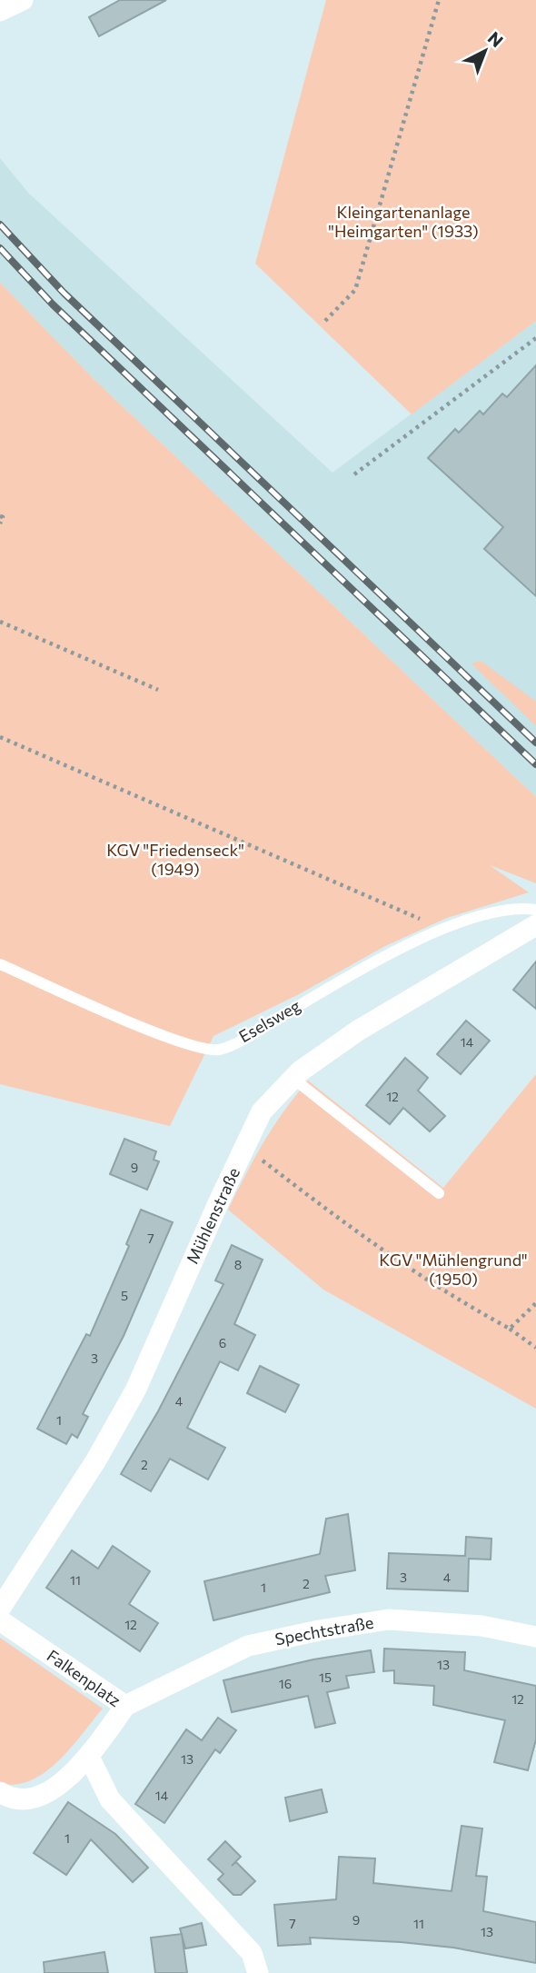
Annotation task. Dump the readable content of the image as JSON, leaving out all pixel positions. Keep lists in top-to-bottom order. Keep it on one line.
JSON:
{"streets":{"street":["Mühlenstraße","Spechtstraße","Falkenplatz"],"lane":["Eselsweg"]},"crossings":[["Spechtstraße","Falkenplatz"]],"parks":["Kleingartenanlage \"Heimgarten\" (1933)","KGV \"Friedenseck\" (1949)","KGV \"Mühlengrund\" (1950)"],"house_numbers":["14","12","9","7","8","5","6","3","4","1","2","3","4","11","2","1","12","13","15","16","12","13","14","1","9","7","11","13"],"north":"top right"}
